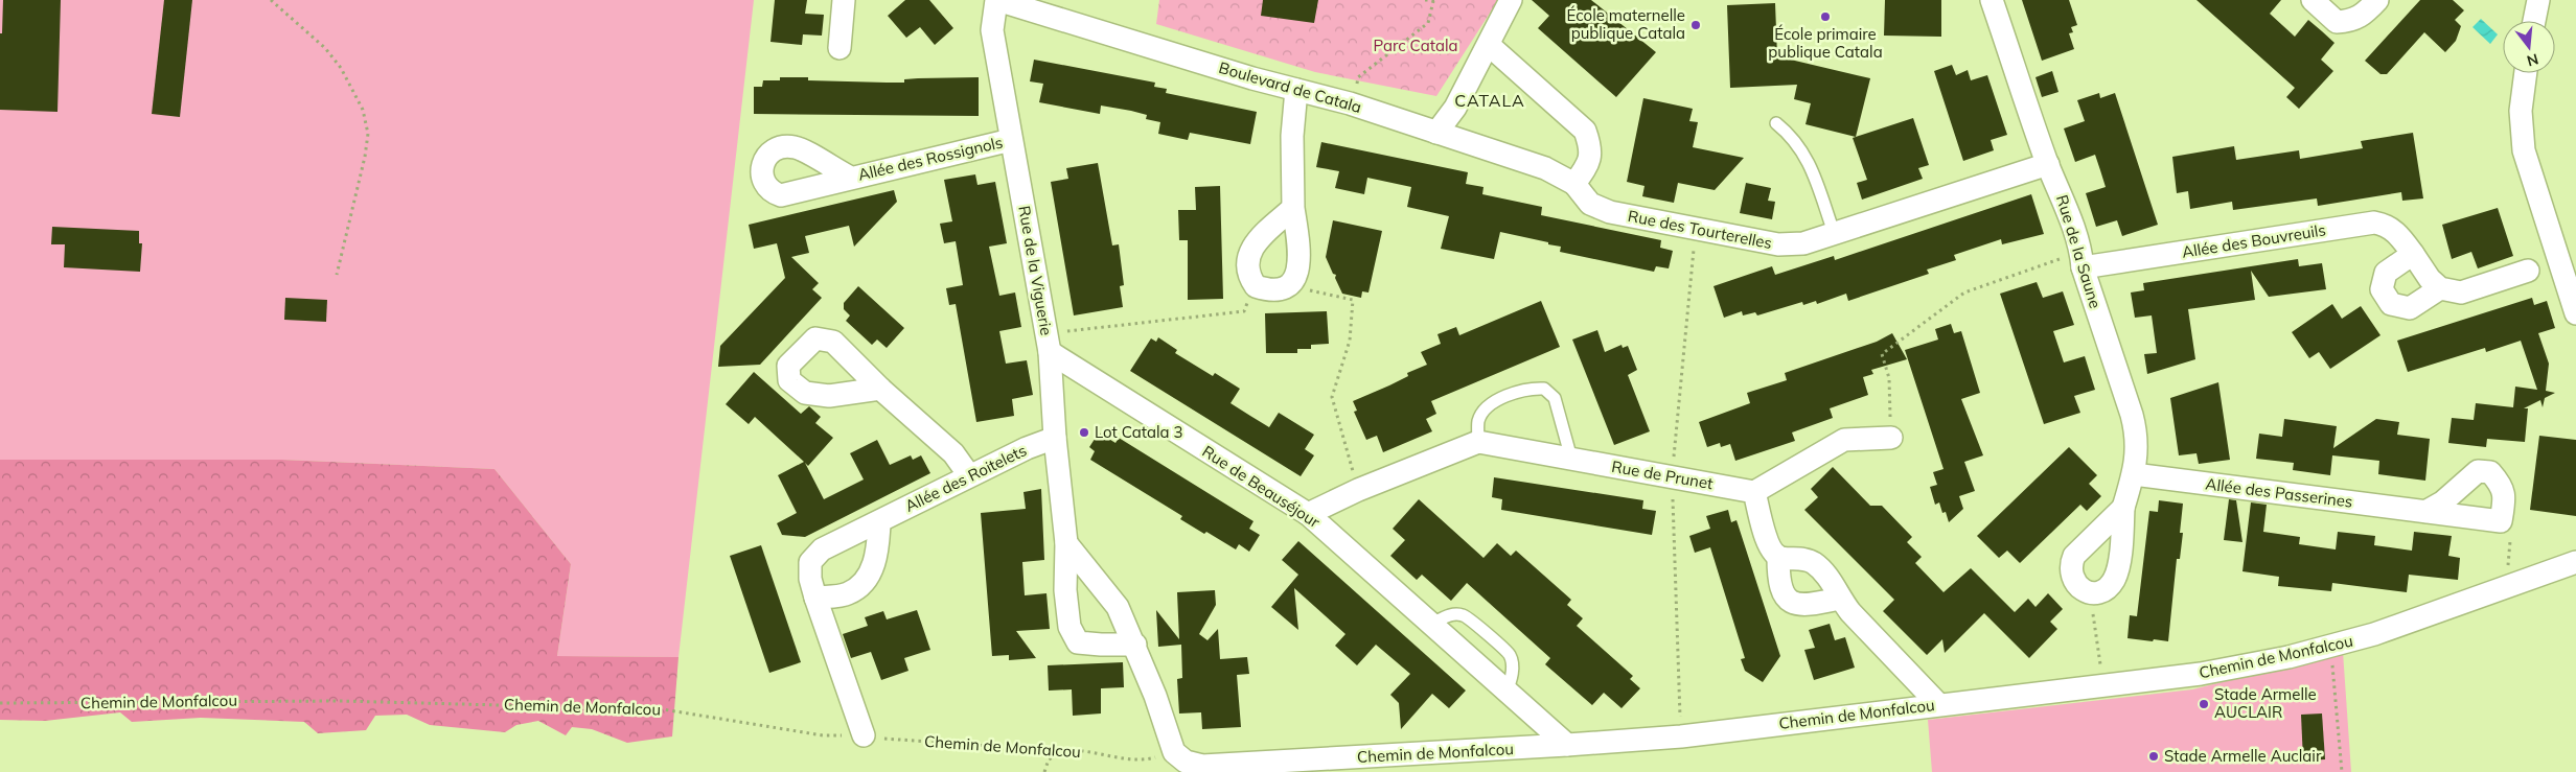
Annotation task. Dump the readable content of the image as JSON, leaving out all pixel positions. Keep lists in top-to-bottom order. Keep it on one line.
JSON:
{"streets":{"street":["Boulevard de Catala","Allée des Rossignols","Rue des Tourterelles","Allée des Bouvreuils","Rue de la Saune","Rue de la Viguerie","Rue de Prunet","Allée des Roitelets","Rue de Beauséjour","Allée des Passerines","Chemin de Monfalcou"]},"crossings":[["Boulevard de Catala","Rue des Tourterelles"],["Boulevard de Catala","Rue de la Viguerie"],["Allée des Rossignols","Rue de la Viguerie"],["Rue des Tourterelles","Rue de la Saune"],["Allée des Bouvreuils","Rue de la Saune"],["Rue de la Saune","Allée des Passerines"],["Rue de la Viguerie","Allée des Roitelets"],["Rue de la Viguerie","Rue de Beauséjour"],["Allée des Roitelets","Chemin de Monfalcou"],["Rue de Beauséjour","Chemin de Monfalcou"]],"districts":["CATALA"],"parks":["Parc Catala"],"places":["École primaire publique Catala","École maternelle publique Catala","Lot Catala 3","Stade Armelle AUCLAIR","Stade Armelle Auclair"],"north":"bottom"}
